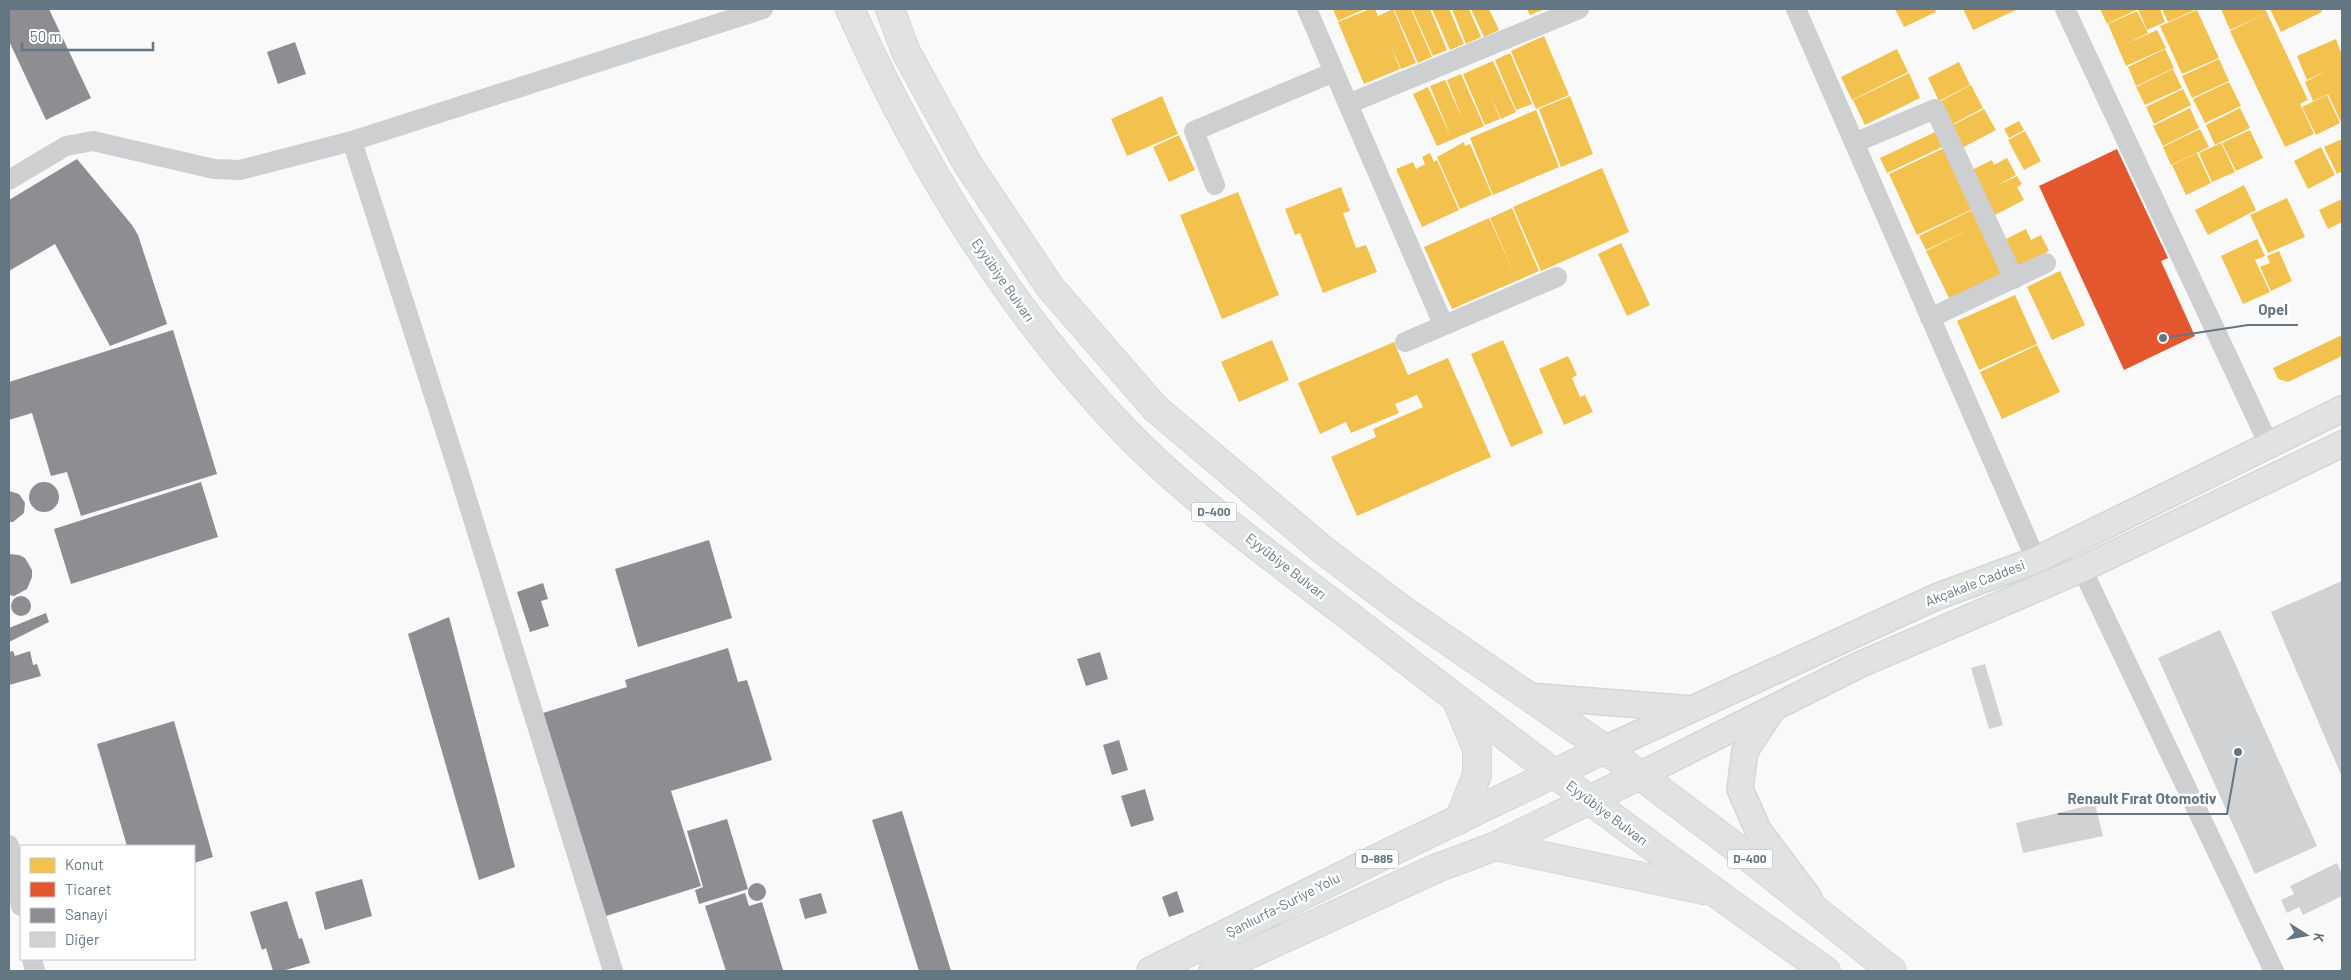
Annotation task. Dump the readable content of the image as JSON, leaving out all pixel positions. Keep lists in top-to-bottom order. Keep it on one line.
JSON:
{"streets":{"highway":["Eyyübiye Bulvarı","D-400","D-885","Şanlıurfa-Suriye Yolu"],"main road":["Akçakale Caddesi"]},"crossings":[["Eyyübiye Bulvarı","D-400"],["Eyyübiye Bulvarı","Şanlıurfa-Suriye Yolu"],["D-400","Akçakale Caddesi"],["D-400","Şanlıurfa-Suriye Yolu"],["Akçakale Caddesi","Şanlıurfa-Suriye Yolu"]],"places":["Opel","Renault Fırat Otomotiv"],"legend":["Konut","Ticaret","Sanayi","Diğer"],"scale_bar":"50 m","north":"right"}
